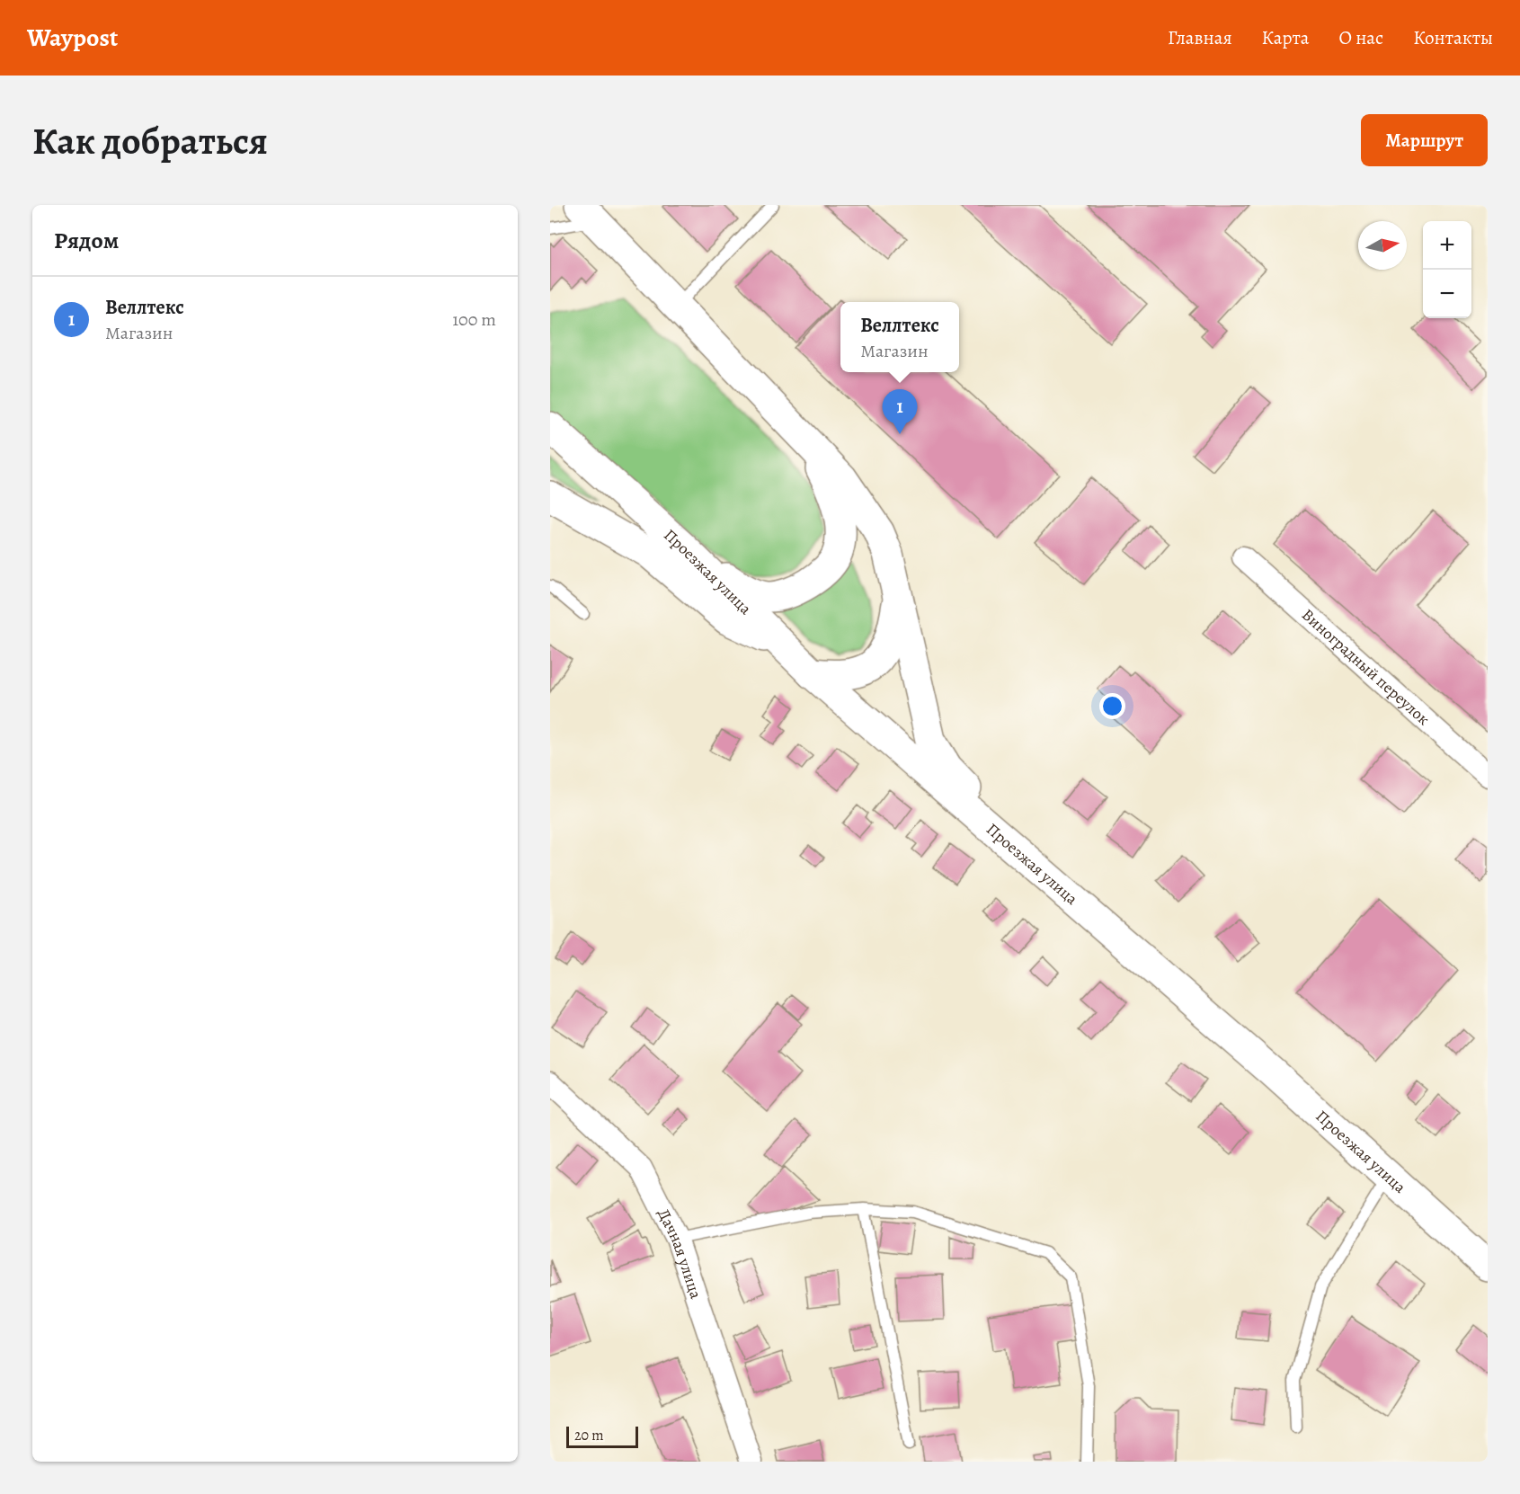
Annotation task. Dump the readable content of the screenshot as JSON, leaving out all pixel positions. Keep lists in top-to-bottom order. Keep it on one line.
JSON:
{"streets":{"main road":["Проезжая улица"],"street":["Виноградный переулок","Дачная улица"]},"scale_bar":"20 m","north":"right","page":{"header":"Waypost","nav":["Главная","Карта","О нас","Контакты"],"buttons":"Маршрут","title":"Как добраться","heading":"Рядом","map_buttons":["+","−"],"list":[{"mark":"1","name":"Веллтекс","note":"Магазин","value":"100 m"}],"popup":["Веллтекс","Магазин"],"pins":"1","scale":"20 m"}}
